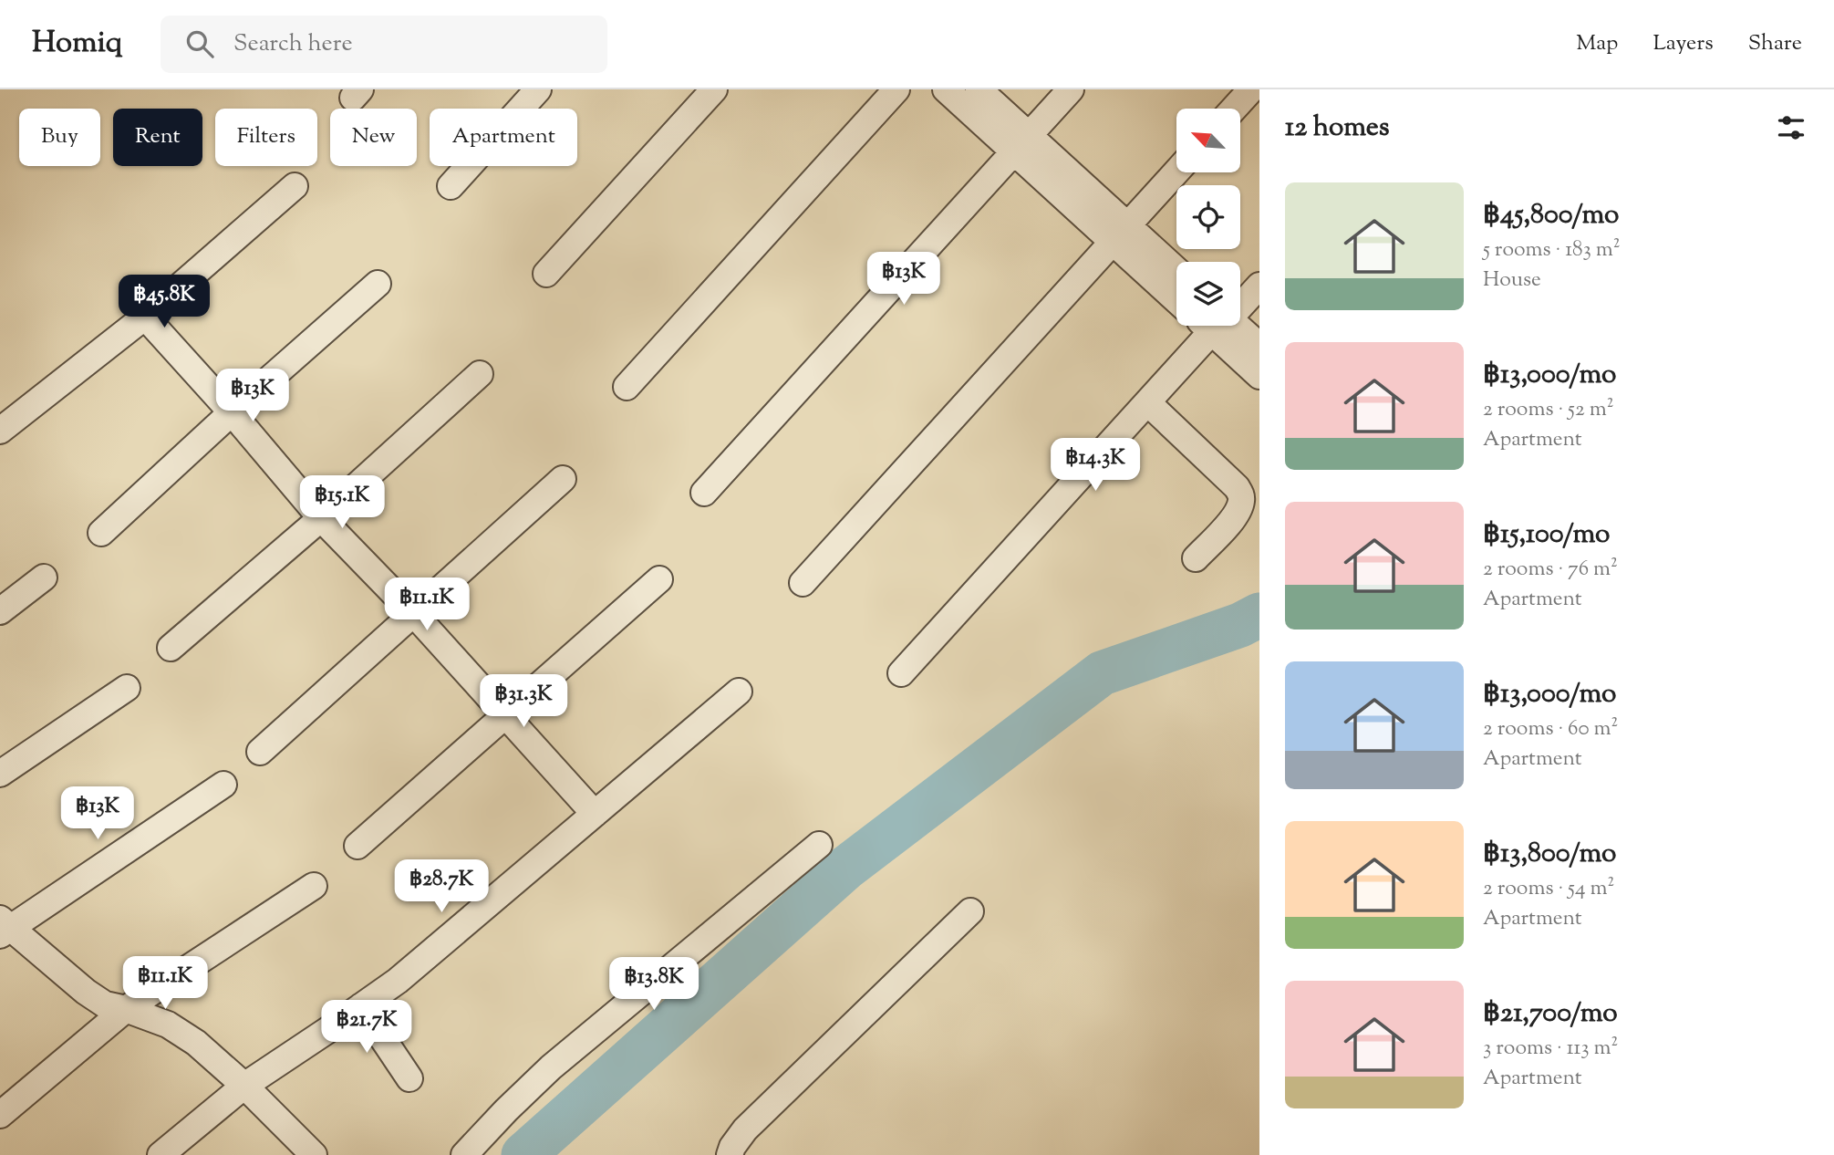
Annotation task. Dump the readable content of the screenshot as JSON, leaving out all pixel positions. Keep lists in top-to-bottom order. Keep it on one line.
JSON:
{"north":"top left","page":{"header":"Homiq","search":"Search here","nav":["Map","Layers","Share"],"heading":"12 homes","chip":["Buy","Rent","Filters","New","Apartment"],"list":[{"name":"฿45,800/mo","note":"5 rooms · 183 m² · House"},{"name":"฿13,000/mo","note":"2 rooms · 52 m² · Apartment"},{"name":"฿15,100/mo","note":"2 rooms · 76 m² · Apartment"},{"name":"฿13,000/mo","note":"2 rooms · 60 m² · Apartment"},{"name":"฿13,800/mo","note":"2 rooms · 54 m² · Apartment"},{"name":"฿21,700/mo","note":"3 rooms · 113 m² · Apartment"}],"price":["฿13K","฿45.8K","฿13K","฿14.3K","฿15.1K","฿11.1K","฿31.3K","฿13K","฿28.7K","฿11.1K","฿13.8K","฿21.7K"]}}
